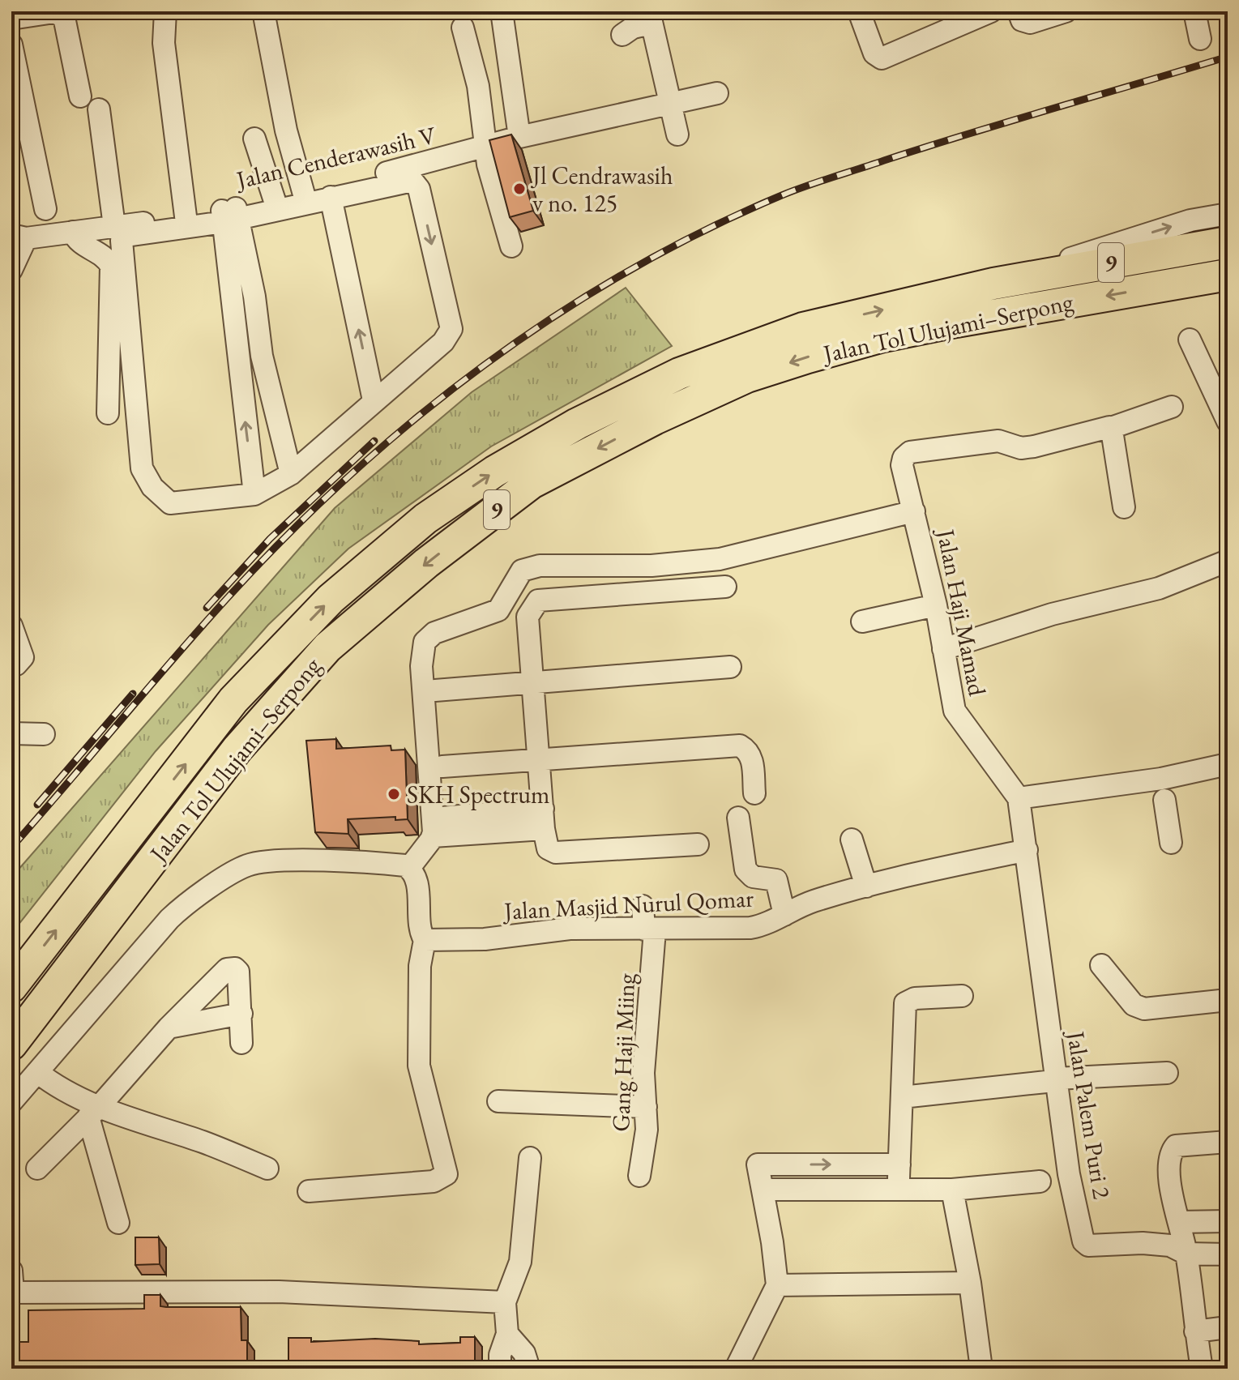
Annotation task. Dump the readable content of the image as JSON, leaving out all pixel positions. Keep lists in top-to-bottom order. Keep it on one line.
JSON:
{"streets":{"highway":["9","Jalan Tol Ulujami–Serpong"],"street":["Jalan Cenderawasih V","Jalan Haji Mamad","Jalan Masjid Nurul Qomar","Gang Haji Miing","Jalan Palem Puri 2"]},"crossings":[["Jalan Masjid Nurul Qomar","Gang Haji Miing"],["Jalan Masjid Nurul Qomar","Jalan Palem Puri 2"]],"places":["Jl Cendrawasih v no. 125","SKH Spectrum"]}
